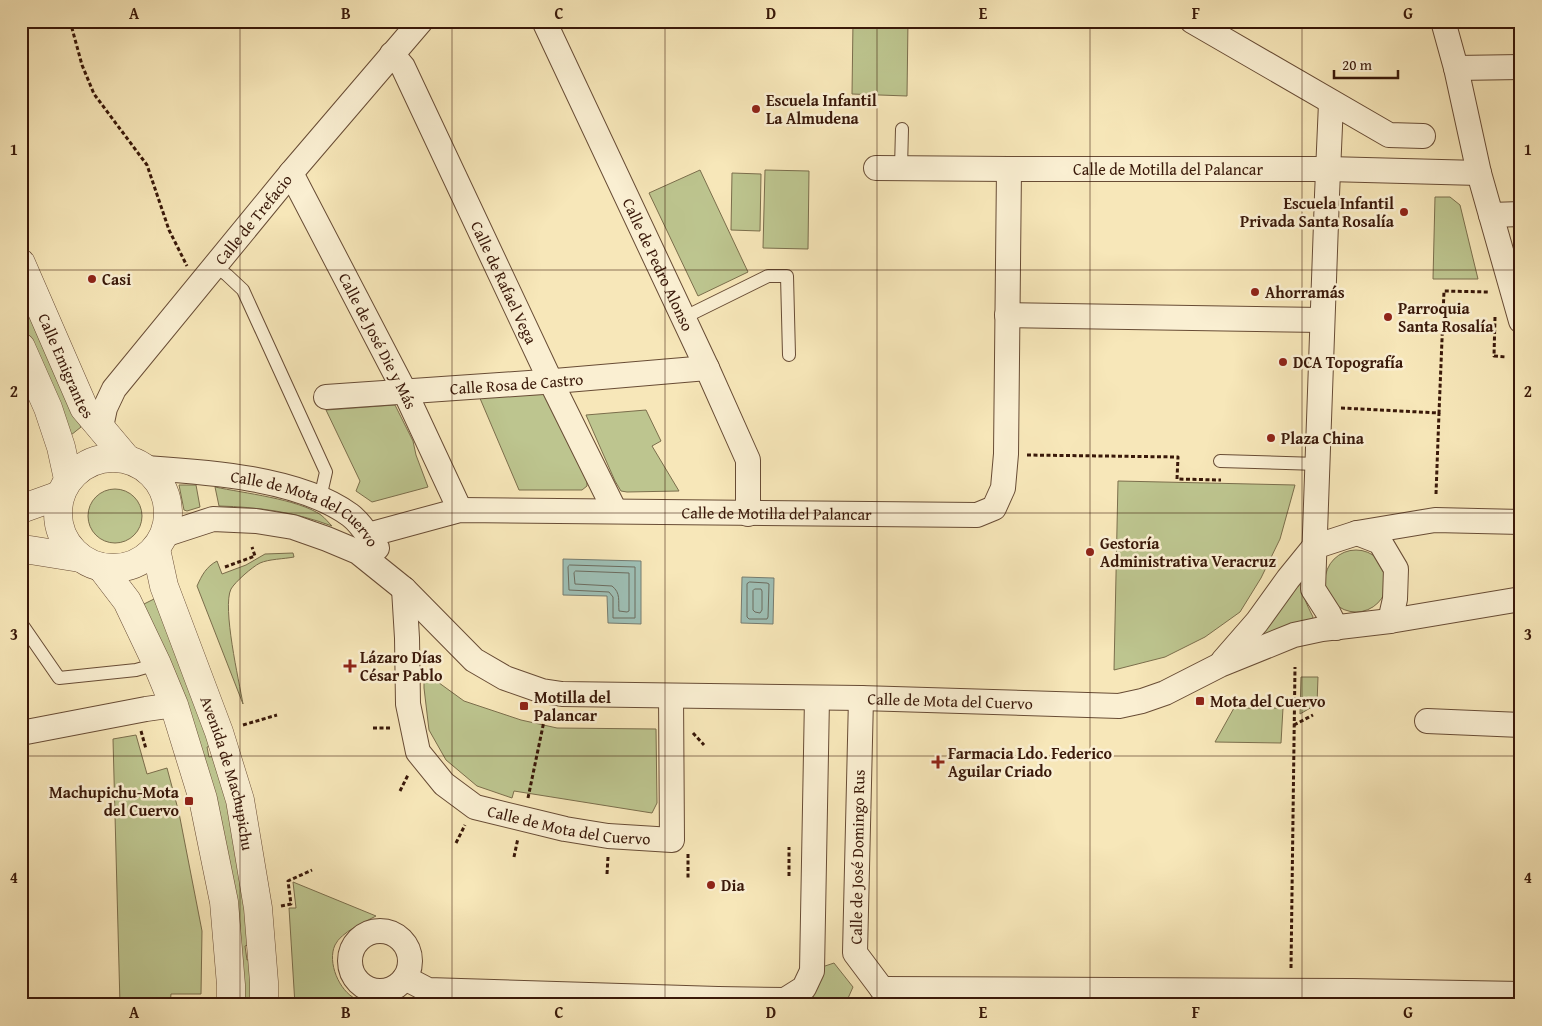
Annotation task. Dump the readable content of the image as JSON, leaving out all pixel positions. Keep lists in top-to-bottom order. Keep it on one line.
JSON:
{"streets":{"street":["Calle de Motilla del Palancar","Calle de Trefacio","Calle de Pedro Alonso","Calle de Rafael Vega","Calle de José Die y Más","Calle Emigrantes","Calle Rosa de Castro","Calle de Mota del Cuervo","Avenida de Machupichu","Calle de José Domingo Rus"]},"crossings":[["Calle de Motilla del Palancar","Calle de Pedro Alonso"],["Calle de Motilla del Palancar","Calle de Rafael Vega"],["Calle de Motilla del Palancar","Calle de José Die y Más"],["Calle de Motilla del Palancar","Calle de Mota del Cuervo"],["Calle de Trefacio","Calle de Rafael Vega"],["Calle de Trefacio","Calle de José Die y Más"],["Calle de Trefacio","Calle Emigrantes"],["Calle de Pedro Alonso","Calle Rosa de Castro"],["Calle de Rafael Vega","Calle Rosa de Castro"],["Calle de José Die y Más","Calle Rosa de Castro"],["Calle Emigrantes","Calle de Mota del Cuervo"],["Calle Emigrantes","Avenida de Machupichu"],["Calle de Mota del Cuervo","Avenida de Machupichu"],["Calle de Mota del Cuervo","Calle de José Domingo Rus"]],"places":{"other":["Escuela Infantil La Almudena","Escuela Infantil Privada Santa Rosalía","Casi","Ahorramás","Parroquia Santa Rosalía","DCA Topografía","Plaza China","Gestoría Administrativa Veracruz","Dia"],"health":["Lázaro Días César Pablo","Farmacia Ldo. Federico Aguilar Criado"],"transit":["Mota del Cuervo","Motilla del Palancar","Machupichu-Mota del Cuervo"]},"scale_bar":"20 m","grid":{"columns":["A","B","C","D","E","F","G"],"rows":["1","2","3","4"]}}
